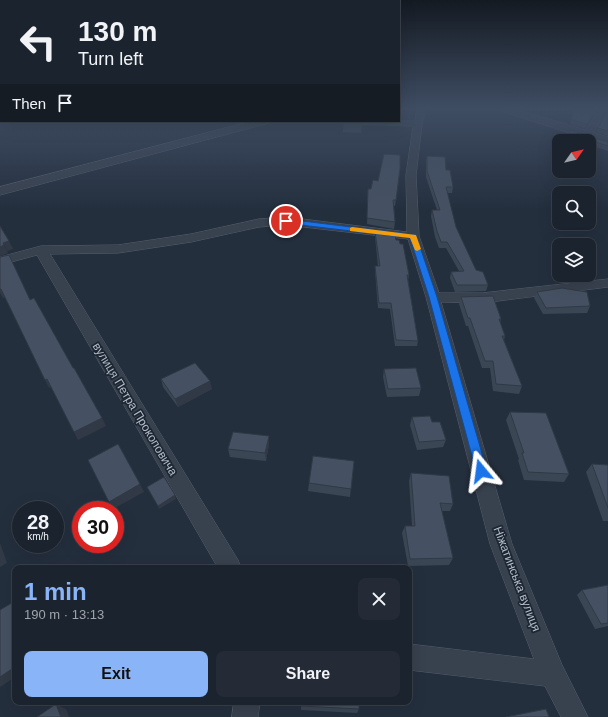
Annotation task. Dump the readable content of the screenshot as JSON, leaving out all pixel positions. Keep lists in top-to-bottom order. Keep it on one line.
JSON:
{"streets":{"street":["вулиця Петра Прокоповича","Ніжатинська вулиця"]},"north":"top right","page":{"turn":["130 m","Turn left"],"then":"Then","speed":"28 km/h","limit":"30","heading":["1 min","190 m · 13:13"],"buttons":["Exit","Share"]}}
